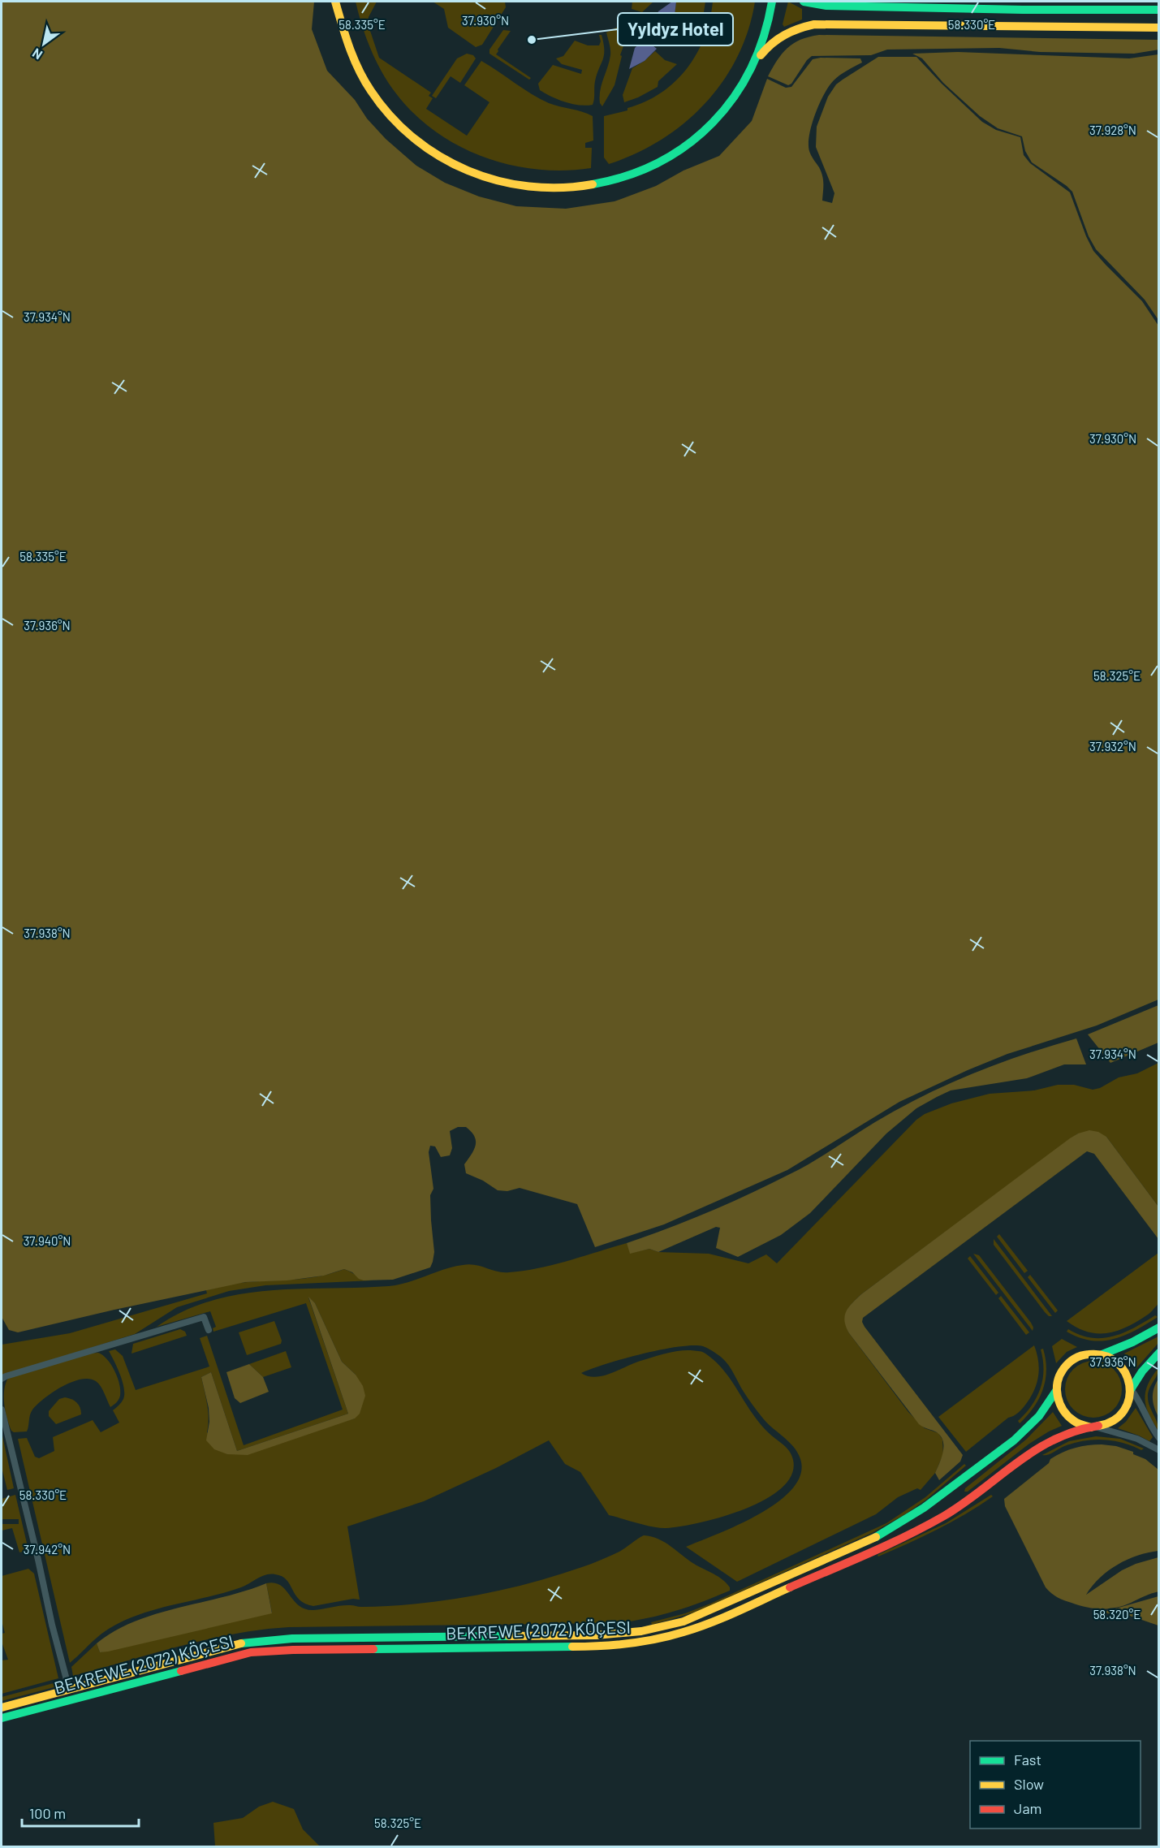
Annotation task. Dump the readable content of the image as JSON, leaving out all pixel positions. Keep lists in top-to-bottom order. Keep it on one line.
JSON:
{"streets":{"main road":["BEKREWE (2072) KÖÇESI"]},"places":["Yyldyz Hotel"],"legend":["Fast","Slow","Jam"],"scale_bar":"100 m","north":"bottom left","coordinates":["37.930°N","58.335°E","58.330°E","37.928°N","37.934°N","37.936°N","58.325°E","37.932°N","37.938°N","37.940°N","37.942°N","58.320°E"]}
